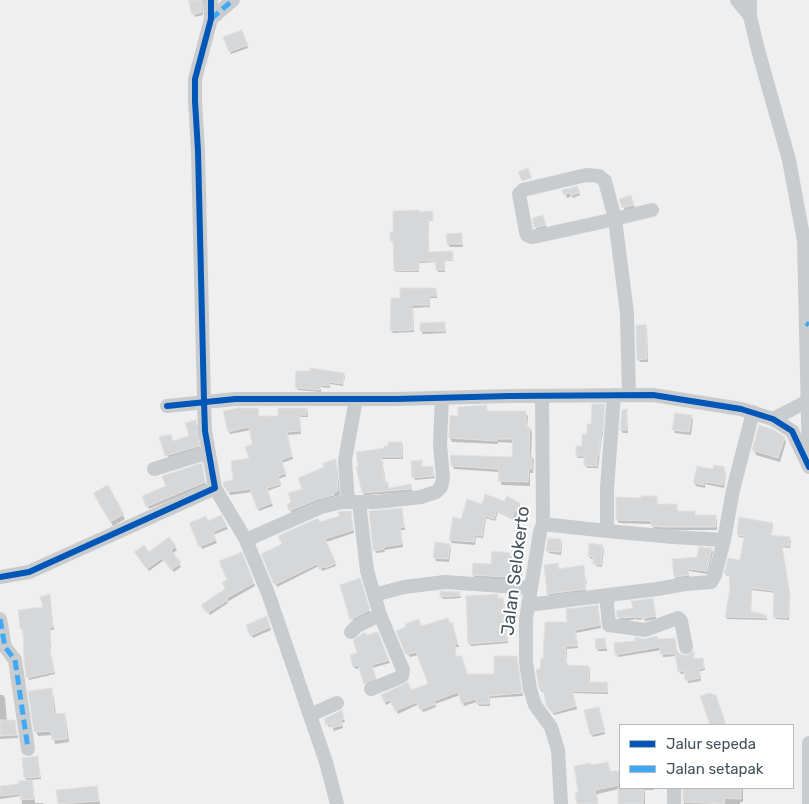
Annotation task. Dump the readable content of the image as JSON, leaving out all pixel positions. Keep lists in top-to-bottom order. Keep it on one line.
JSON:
{"streets":{"street":["Jalan Selokerto"]},"legend":["Jalur sepeda","Jalan setapak"]}
